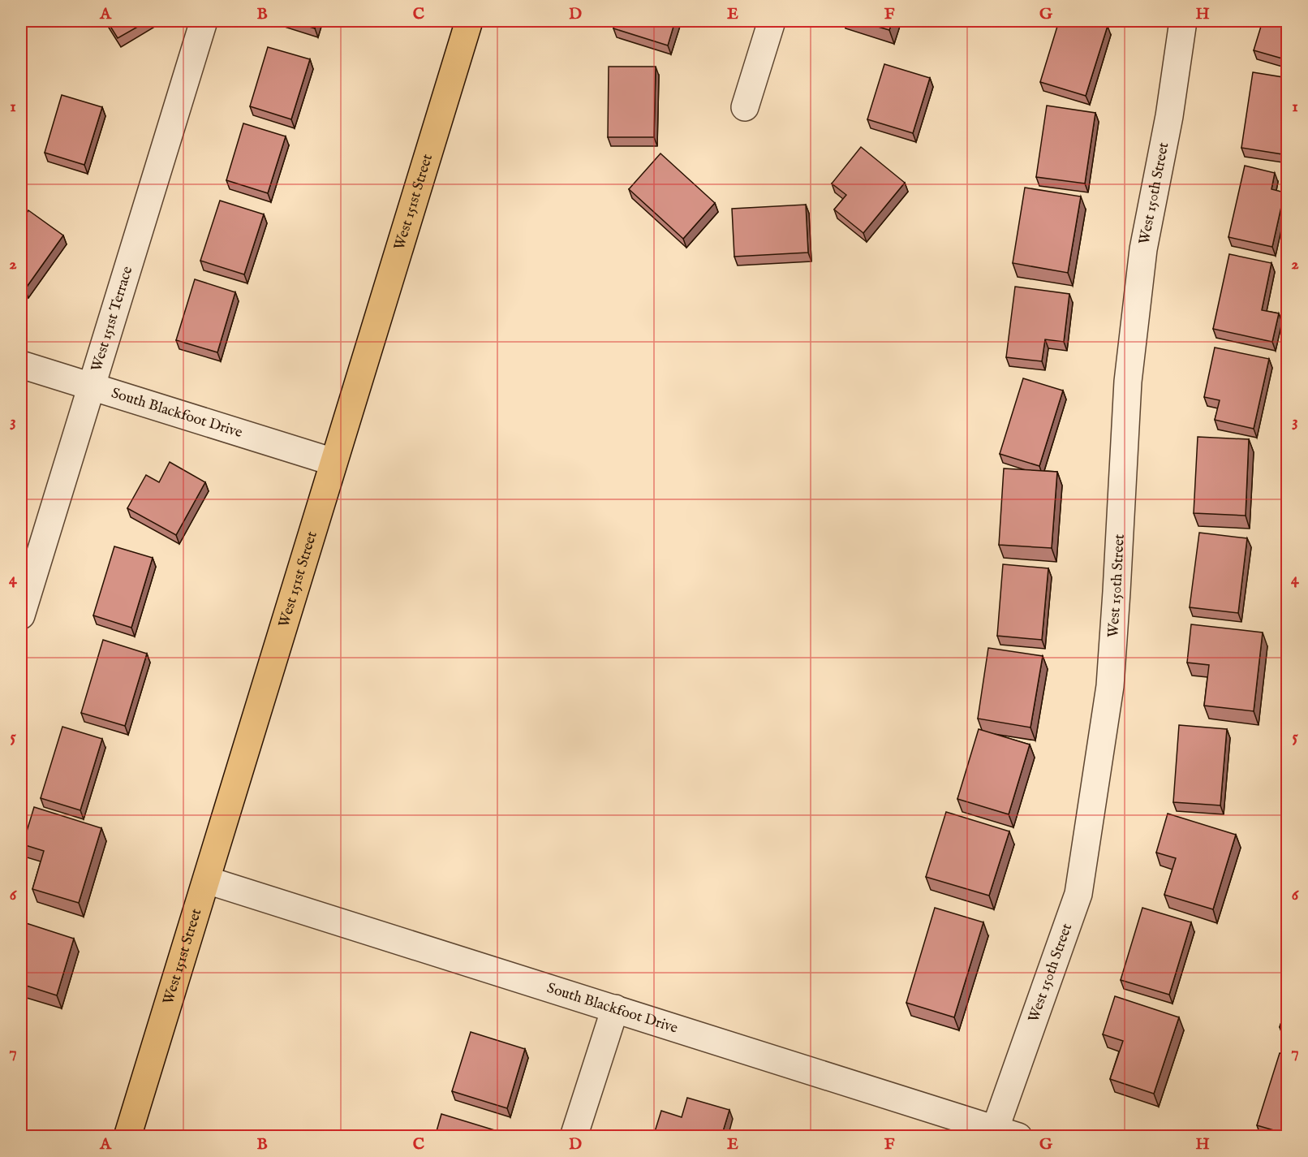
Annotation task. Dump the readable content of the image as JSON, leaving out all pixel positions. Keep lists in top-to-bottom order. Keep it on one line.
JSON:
{"streets":{"main road":["West 151st Street"],"street":["West 150th Street","West 151st Terrace","South Blackfoot Drive"]},"crossings":[["West 150th Street","South Blackfoot Drive"],["West 151st Street","South Blackfoot Drive"],["West 151st Terrace","South Blackfoot Drive"]],"grid":{"columns":["A","B","C","D","E","F","G","H"],"rows":["1","2","3","4","5","6","7"]}}
